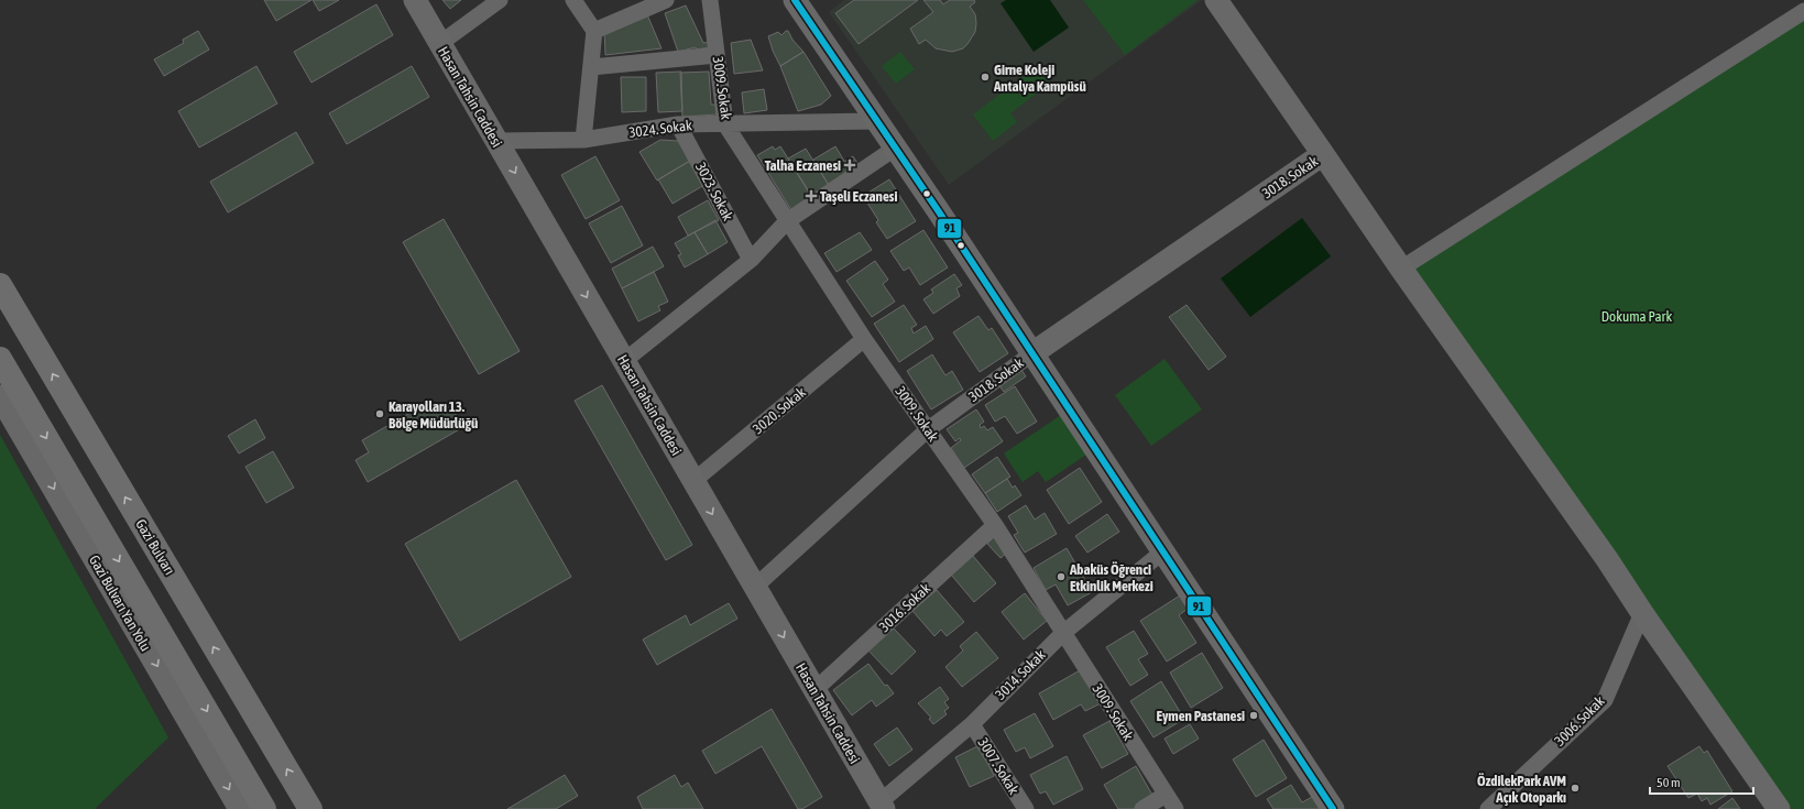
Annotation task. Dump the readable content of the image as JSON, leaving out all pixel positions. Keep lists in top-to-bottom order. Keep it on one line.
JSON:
{"streets":{"highway":["Gazi Bulvarı"],"street":["3009. Sokak","Hasan Tahsin Caddesi","3024. Sokak","3018. Sokak","3023. Sokak","3020. Sokak","Gazi Bulvarı Yan Yolu","3016. Sokak","3014. Sokak","3006. Sokak","3007. Sokak"]},"crossings":[["3009. Sokak","3024. Sokak"],["3009. Sokak","3018. Sokak"],["3009. Sokak","3020. Sokak"],["3009. Sokak","3016. Sokak"],["3009. Sokak","3014. Sokak"],["Hasan Tahsin Caddesi","3024. Sokak"],["Hasan Tahsin Caddesi","3018. Sokak"],["Hasan Tahsin Caddesi","3020. Sokak"],["Hasan Tahsin Caddesi","3016. Sokak"],["Hasan Tahsin Caddesi","3014. Sokak"],["3024. Sokak","3023. Sokak"],["3014. Sokak","3007. Sokak"]],"one_way":["Hasan Tahsin Caddesi","Gazi Bulvarı Yan Yolu"],"parks":["Dokuma Park"],"places":{"other":["Girne Koleji Antalya Kampüsü","Karayolları 13. Bölge Müdürlüğü","Abaküs Öğrenci Etkinlik Merkezi","Eymen Pastanesi","ÖzdilekPark AVM Açık Otoparkı"],"health":["Talha Eczanesi","Taşeli Eczanesi"]},"lines":["transit line 91"],"scale_bar":"50 m"}
